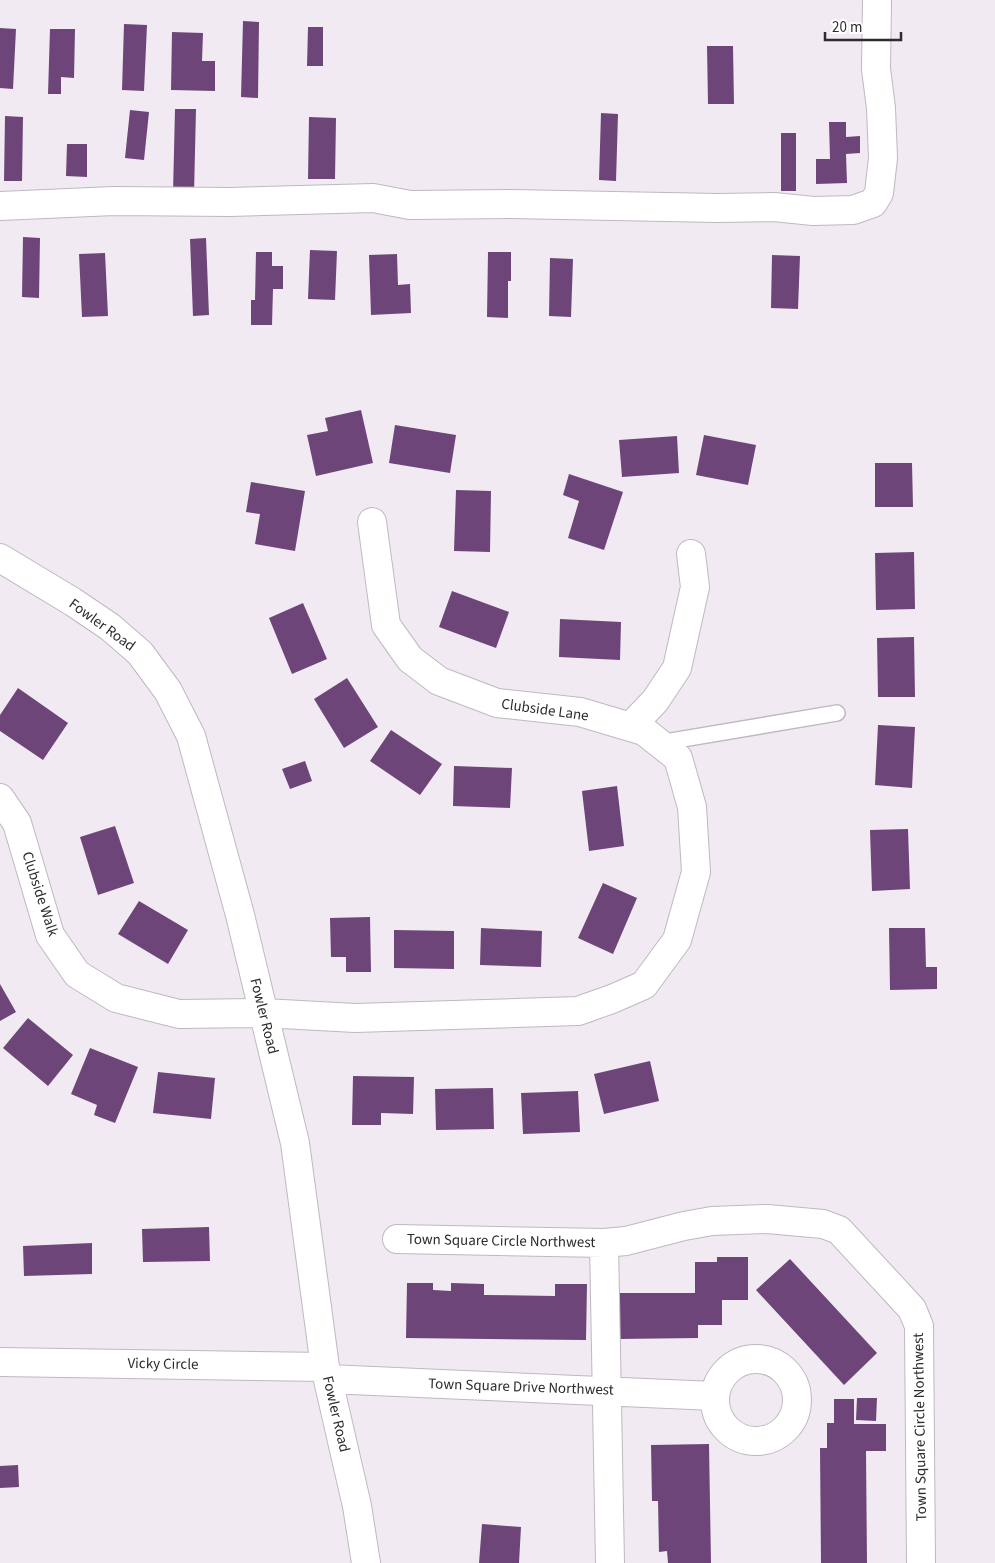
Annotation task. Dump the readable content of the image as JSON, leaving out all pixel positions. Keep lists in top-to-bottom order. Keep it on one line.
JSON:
{"streets":{"street":["Fowler Road","Clubside Lane","Clubside Walk","Town Square Circle Northwest","Vicky Circle","Town Square Drive Northwest"]},"crossings":[["Fowler Road","Clubside Lane"],["Fowler Road","Clubside Walk"],["Fowler Road","Vicky Circle"],["Fowler Road","Town Square Drive Northwest"],["Clubside Lane","Clubside Walk"],["Town Square Circle Northwest","Town Square Drive Northwest"],["Vicky Circle","Town Square Drive Northwest"]],"scale_bar":"20 m"}
